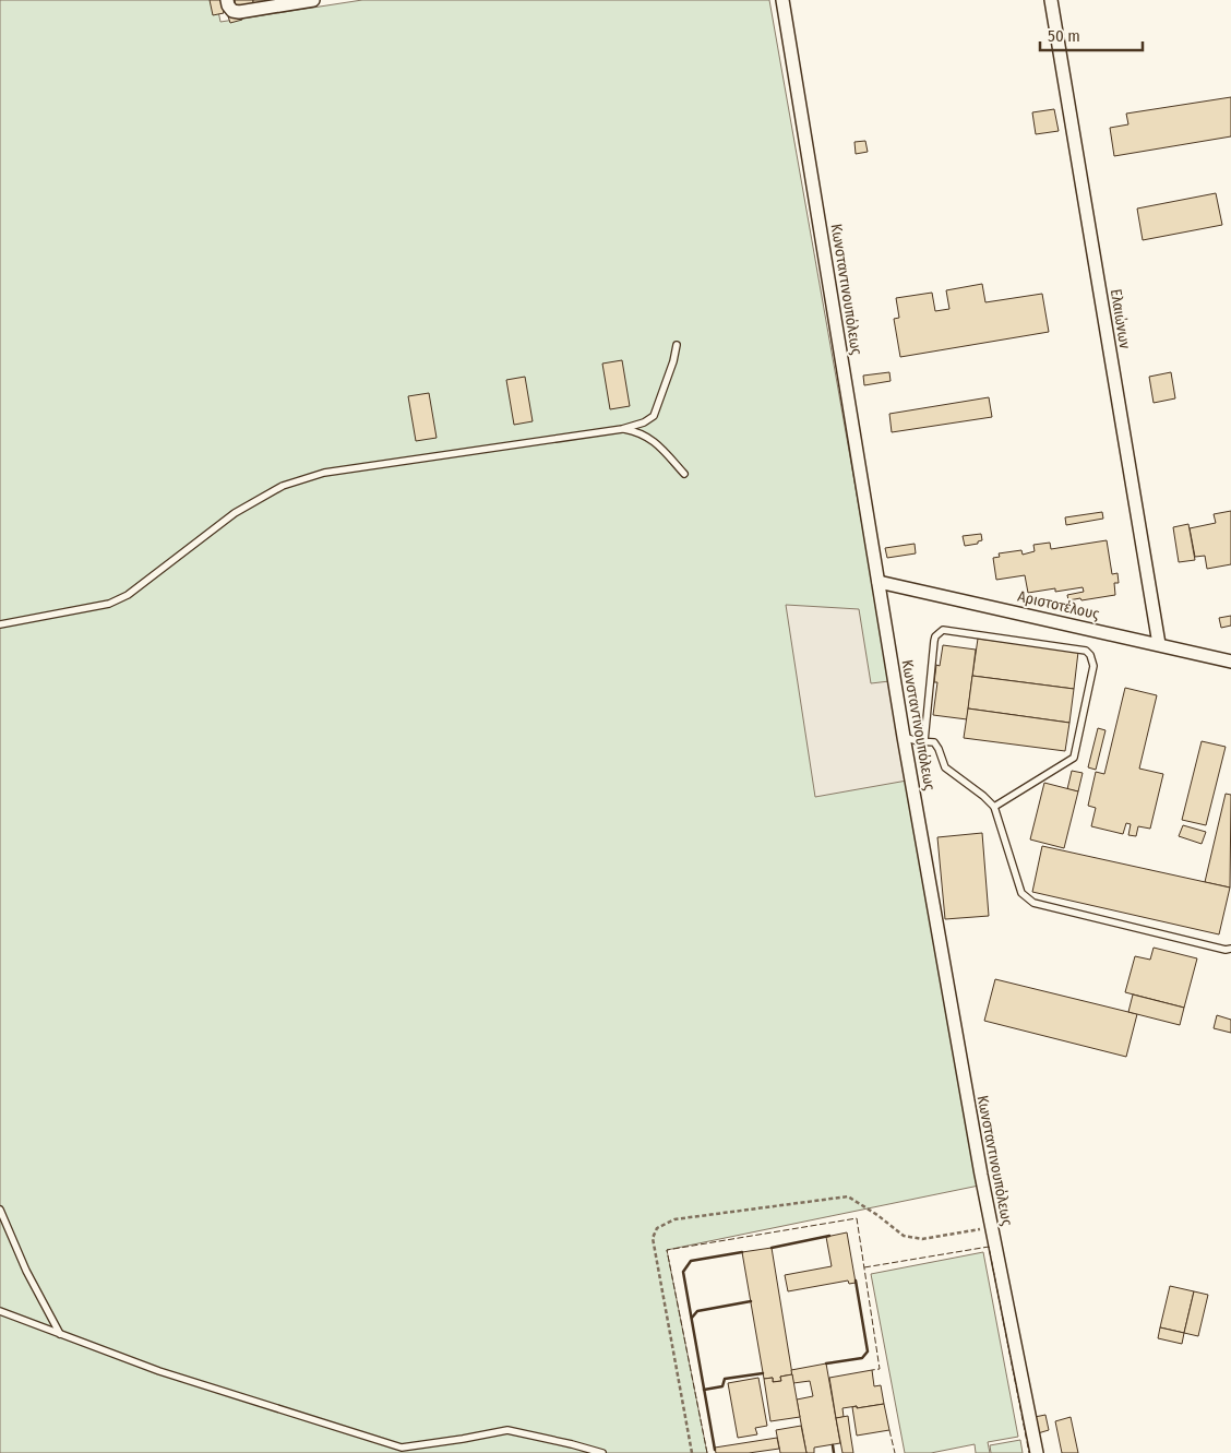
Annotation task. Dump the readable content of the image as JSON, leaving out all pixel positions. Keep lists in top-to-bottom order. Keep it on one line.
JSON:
{"streets":{"street":["Κωνσταντινουπόλεως","Ελαιώνων","Αριστοτέλους"]},"crossings":[["Κωνσταντινουπόλεως","Αριστοτέλους"],["Ελαιώνων","Αριστοτέλους"]],"scale_bar":"50 m"}
